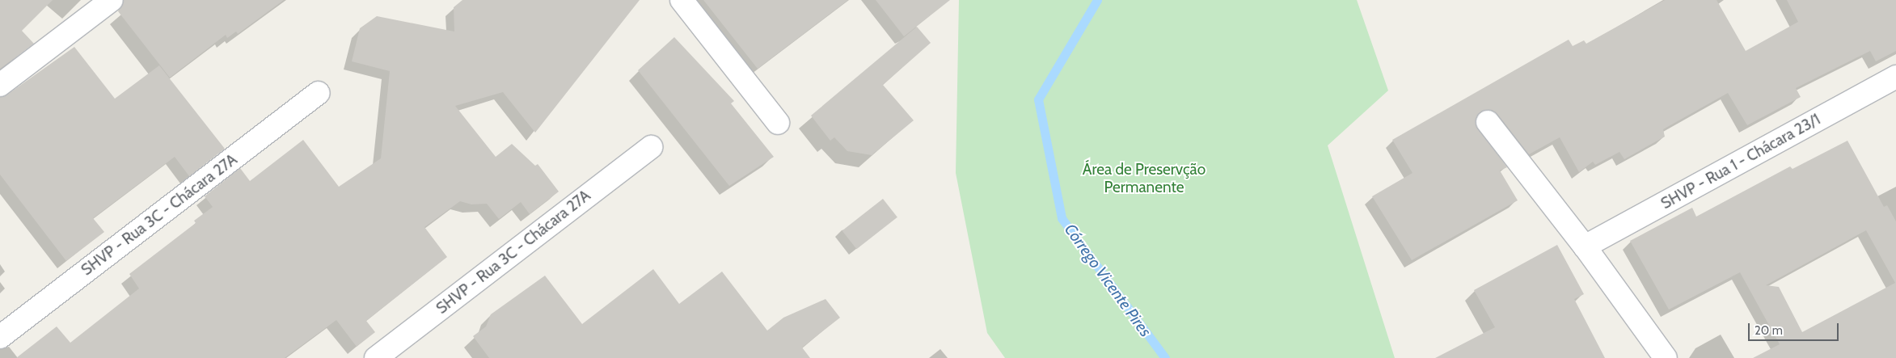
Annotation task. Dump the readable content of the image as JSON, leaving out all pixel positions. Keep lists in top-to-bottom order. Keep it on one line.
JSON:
{"streets":{"street":["SHVP - Rua 1 - Chácara 23/1","SHVP - Rua 3C - Chácara 27A"]},"water":["Córrego Vicente Pires"],"parks":["Área de Preservção Permanente"],"scale_bar":"20 m"}
